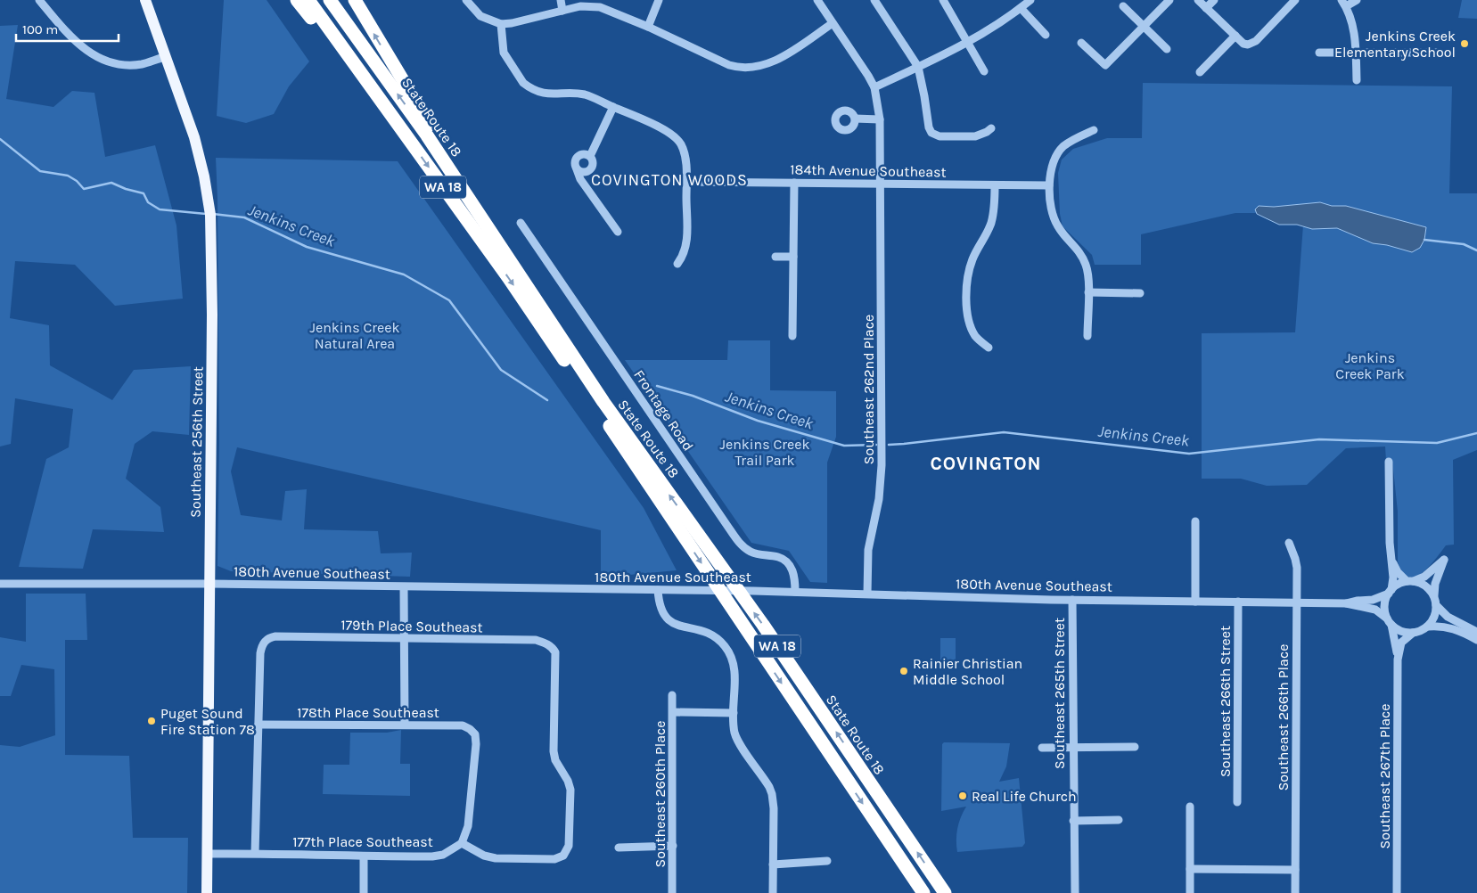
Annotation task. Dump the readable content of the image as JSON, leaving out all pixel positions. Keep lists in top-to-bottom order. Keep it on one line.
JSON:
{"streets":{"highway":["State Route 18","WA 18"],"main road":["Southeast 256th Street"],"street":["184th Avenue Southeast","Southeast 262nd Place","Frontage Road","180th Avenue Southeast","179th Place Southeast","Southeast 265th Street","Southeast 266th Street","178th Place Southeast","Southeast 266th Place","Southeast 267th Place","Southeast 260th Place","177th Place Southeast"]},"crossings":[["184th Avenue Southeast","Southeast 262nd Place"],["Southeast 262nd Place","180th Avenue Southeast"],["Frontage Road","180th Avenue Southeast"],["Southeast 256th Street","180th Avenue Southeast"],["Southeast 256th Street","177th Place Southeast"],["180th Avenue Southeast","Southeast 265th Street"],["180th Avenue Southeast","Southeast 266th Street"],["180th Avenue Southeast","Southeast 266th Place"],["180th Avenue Southeast","Southeast 267th Place"],["179th Place Southeast","178th Place Southeast"],["179th Place Southeast","177th Place Southeast"],["178th Place Southeast","177th Place Southeast"]],"districts":["COVINGTON WOODS","COVINGTON"],"water":["Jenkins Creek"],"parks":["Jenkins Creek Natural Area","Jenkins Creek Park","Jenkins Creek Trail Park"],"places":["Jenkins Creek Elementary School","Rainier Christian Middle School","Puget Sound Fire Station 78","Real Life Church"],"scale_bar":"100 m"}
